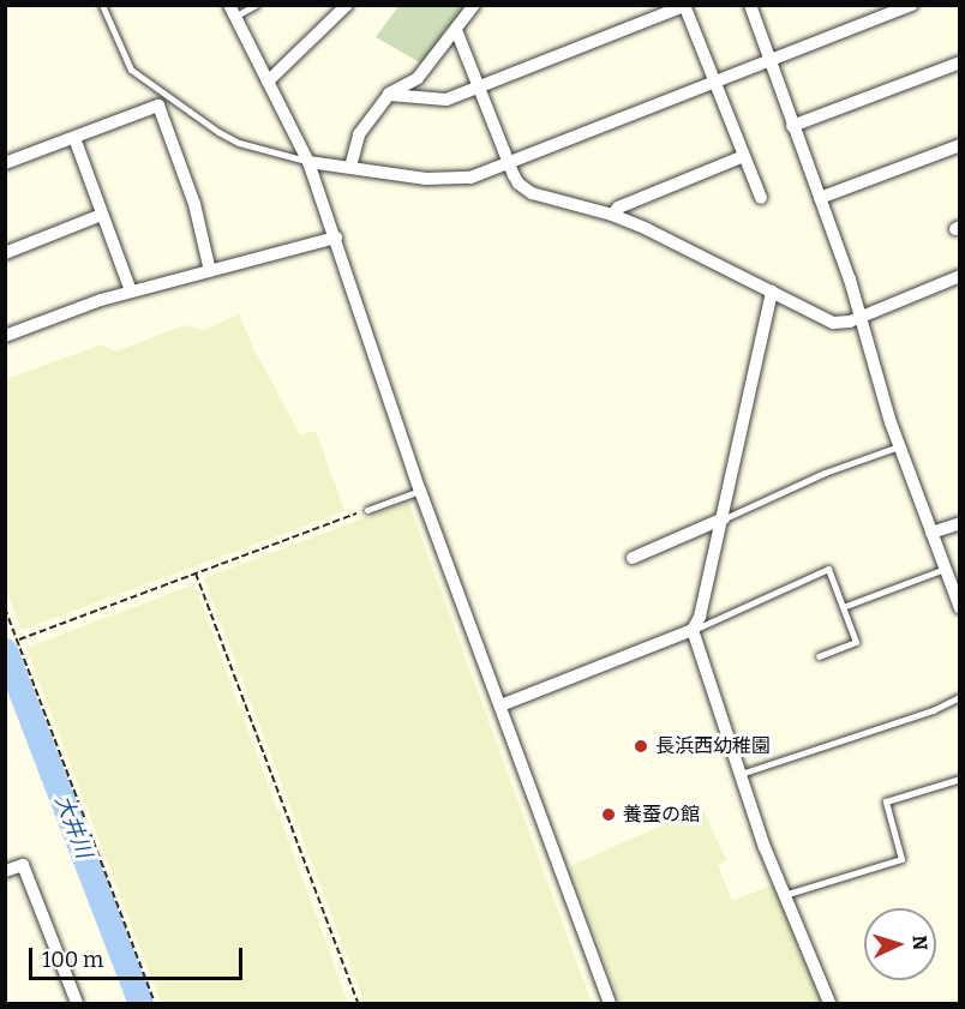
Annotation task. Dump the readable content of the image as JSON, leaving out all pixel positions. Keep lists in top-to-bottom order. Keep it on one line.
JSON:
{"water":["大井川"],"places":["長浜西幼稚園","養蚕の館"],"scale_bar":"100 m","north":"right"}
